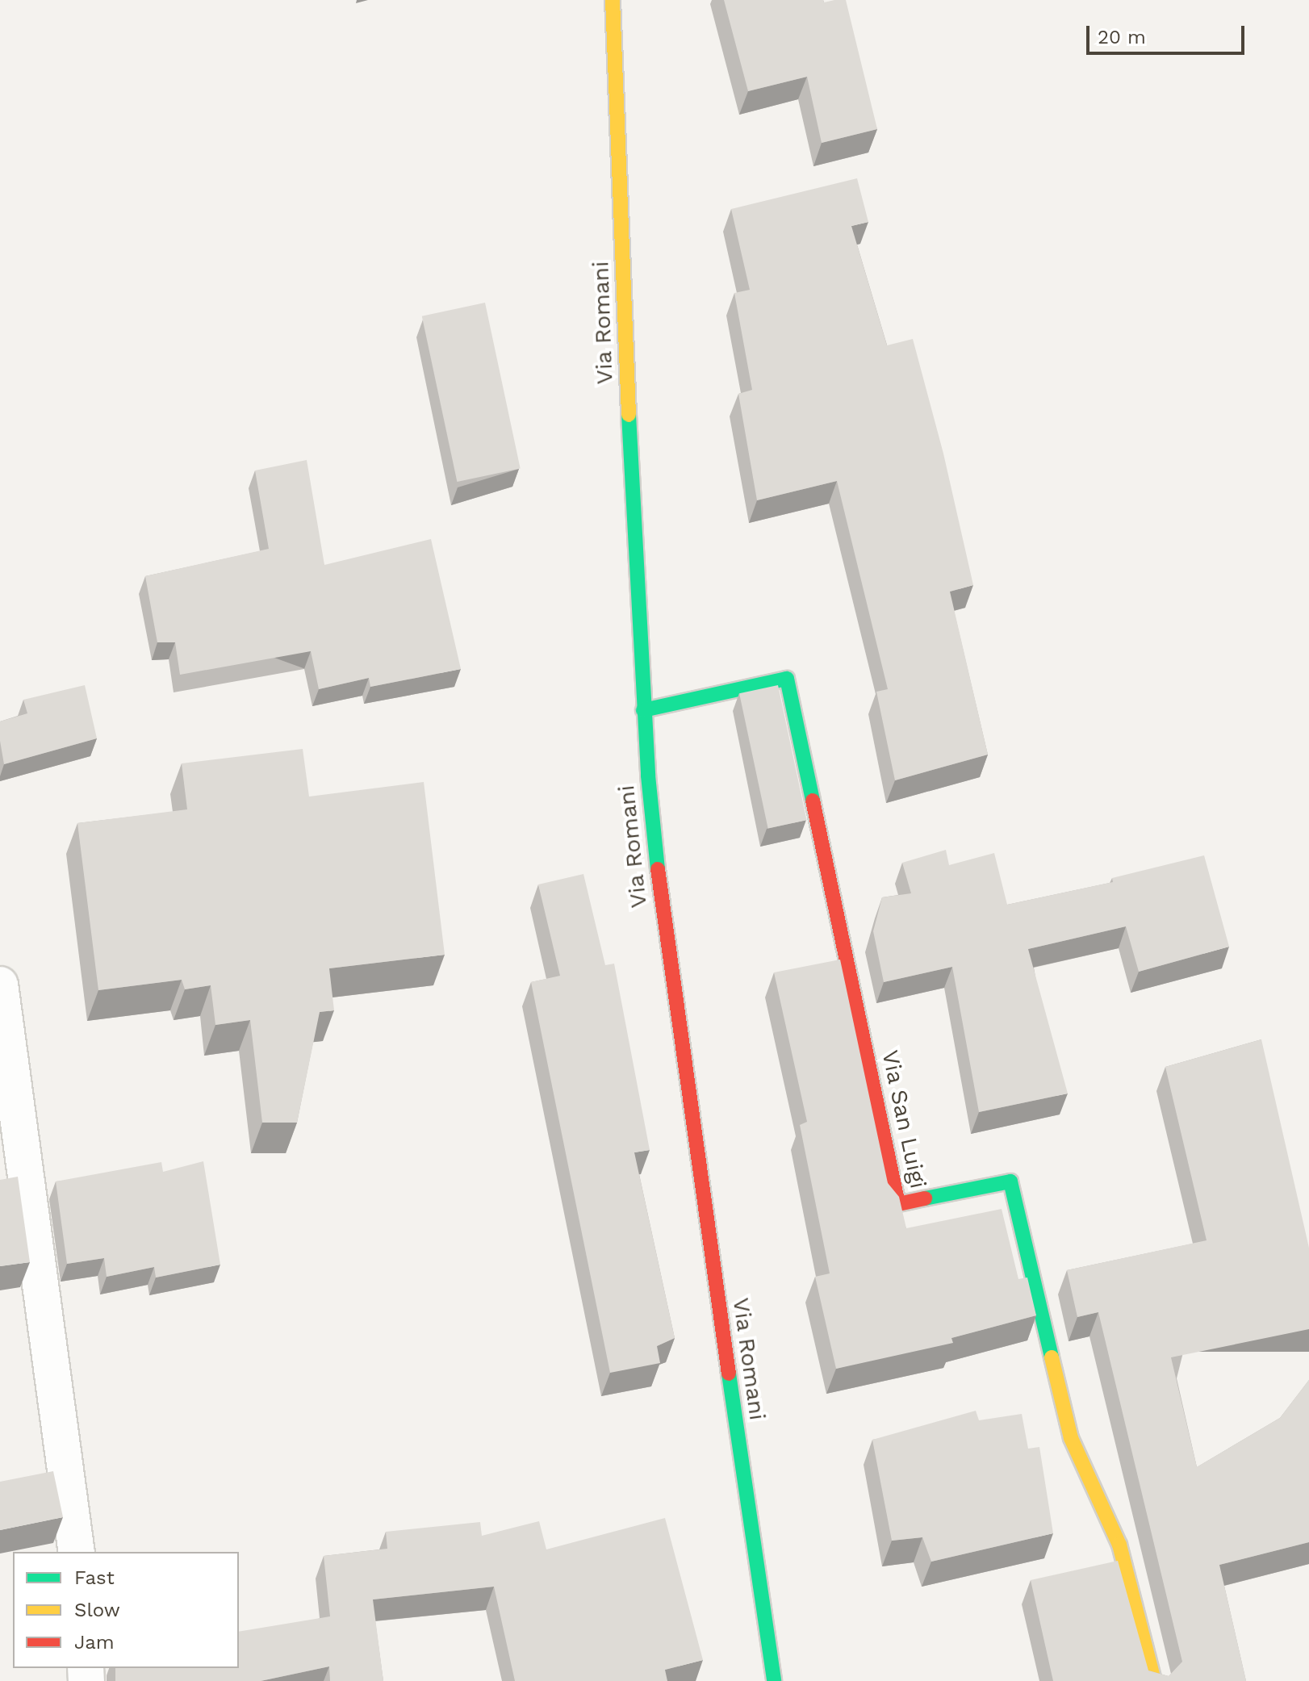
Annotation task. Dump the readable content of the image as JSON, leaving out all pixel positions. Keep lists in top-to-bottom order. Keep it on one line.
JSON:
{"streets":{"street":["Via Romani","Via San Luigi"]},"crossings":[["Via Romani","Via San Luigi"]],"legend":["Fast","Slow","Jam"],"scale_bar":"20 m"}
